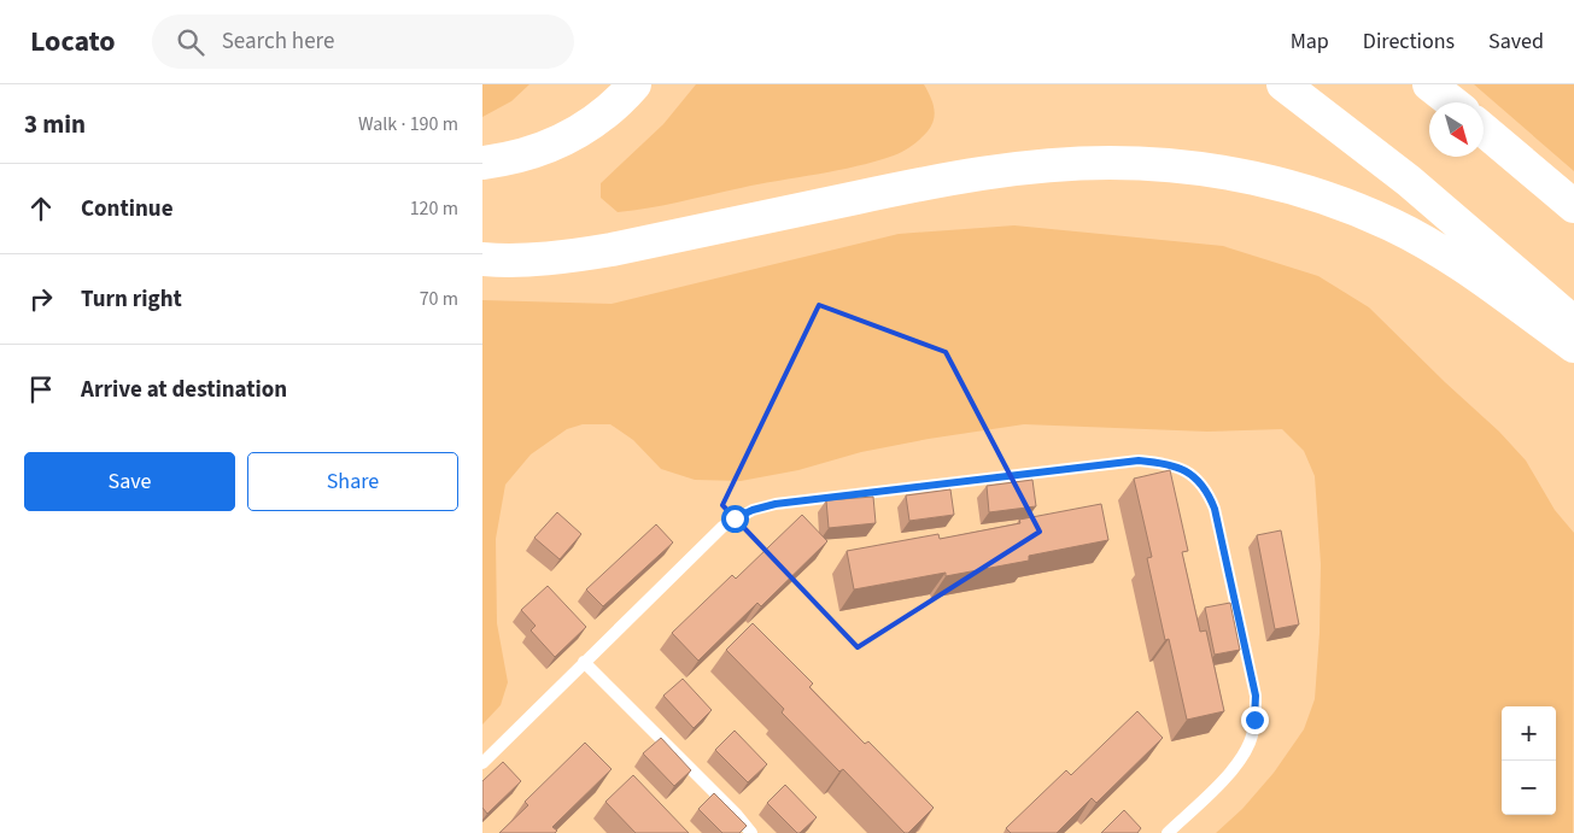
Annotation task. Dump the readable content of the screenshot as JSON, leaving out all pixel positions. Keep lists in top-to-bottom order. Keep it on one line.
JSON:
{"north":"bottom right","page":{"header":"Locato","search":"Search here","nav":["Map","Directions","Saved"],"heading":["3 min","Walk · 190 m"],"list":[["Continue","120 m"],["Turn right","70 m"],"Arrive at destination"],"buttons":["Save","Share"],"map_buttons":["+","−"]}}
